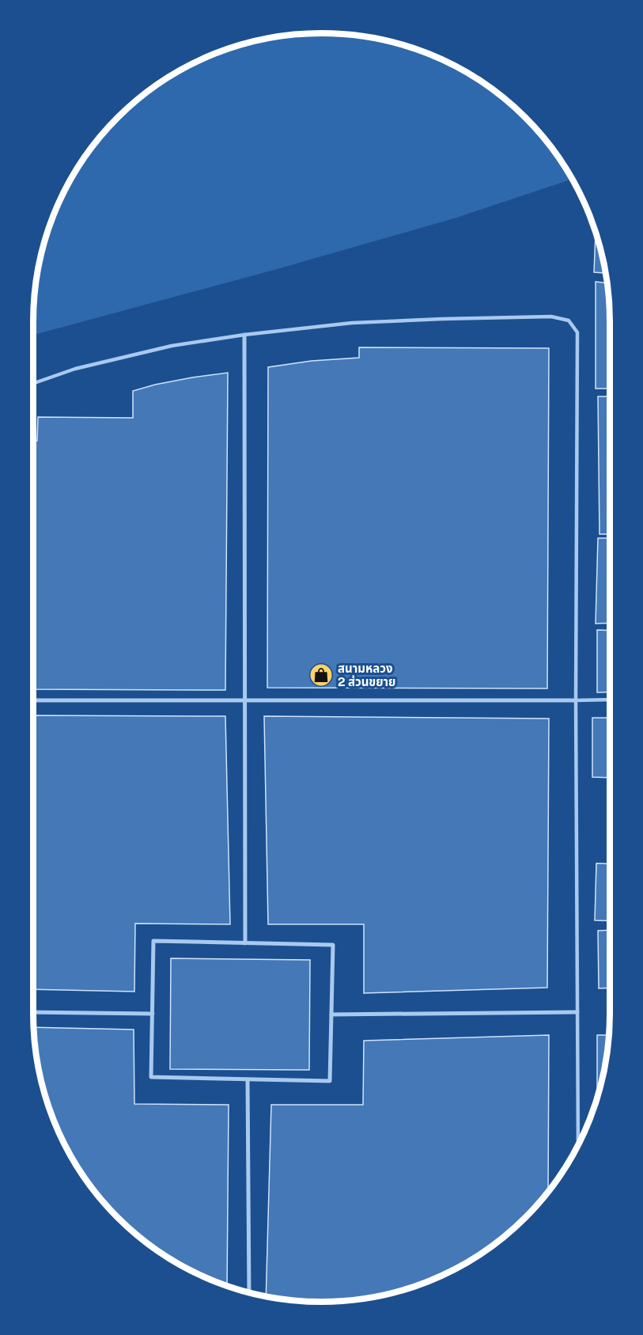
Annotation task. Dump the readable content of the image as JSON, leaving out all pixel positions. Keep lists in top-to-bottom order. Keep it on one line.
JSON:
{"places":{"shop":["สนามหลวง 2 ส่วนขยาย"]}}
